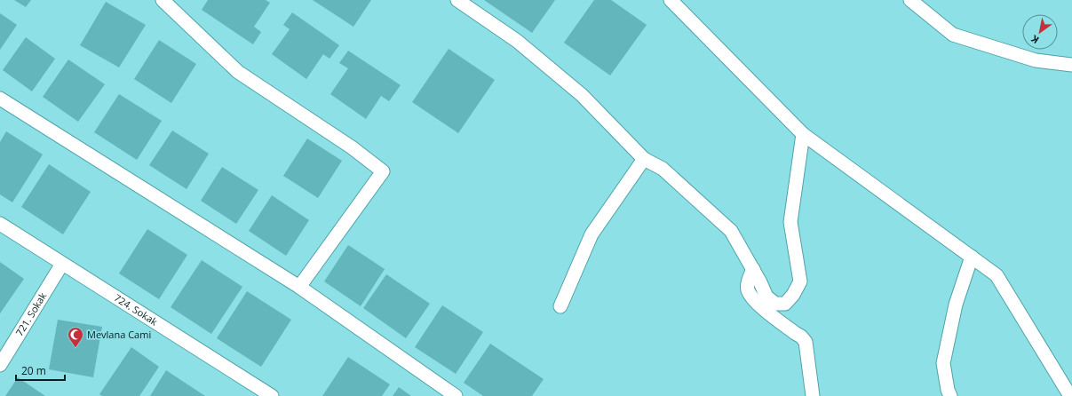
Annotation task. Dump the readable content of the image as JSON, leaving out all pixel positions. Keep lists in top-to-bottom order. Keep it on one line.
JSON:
{"streets":{"street":["724. Sokak","721. Sokak"]},"crossings":[["724. Sokak","721. Sokak"]],"places":{"mosque":["Mevlana Cami"]},"scale_bar":"20 m","north":"bottom left"}
